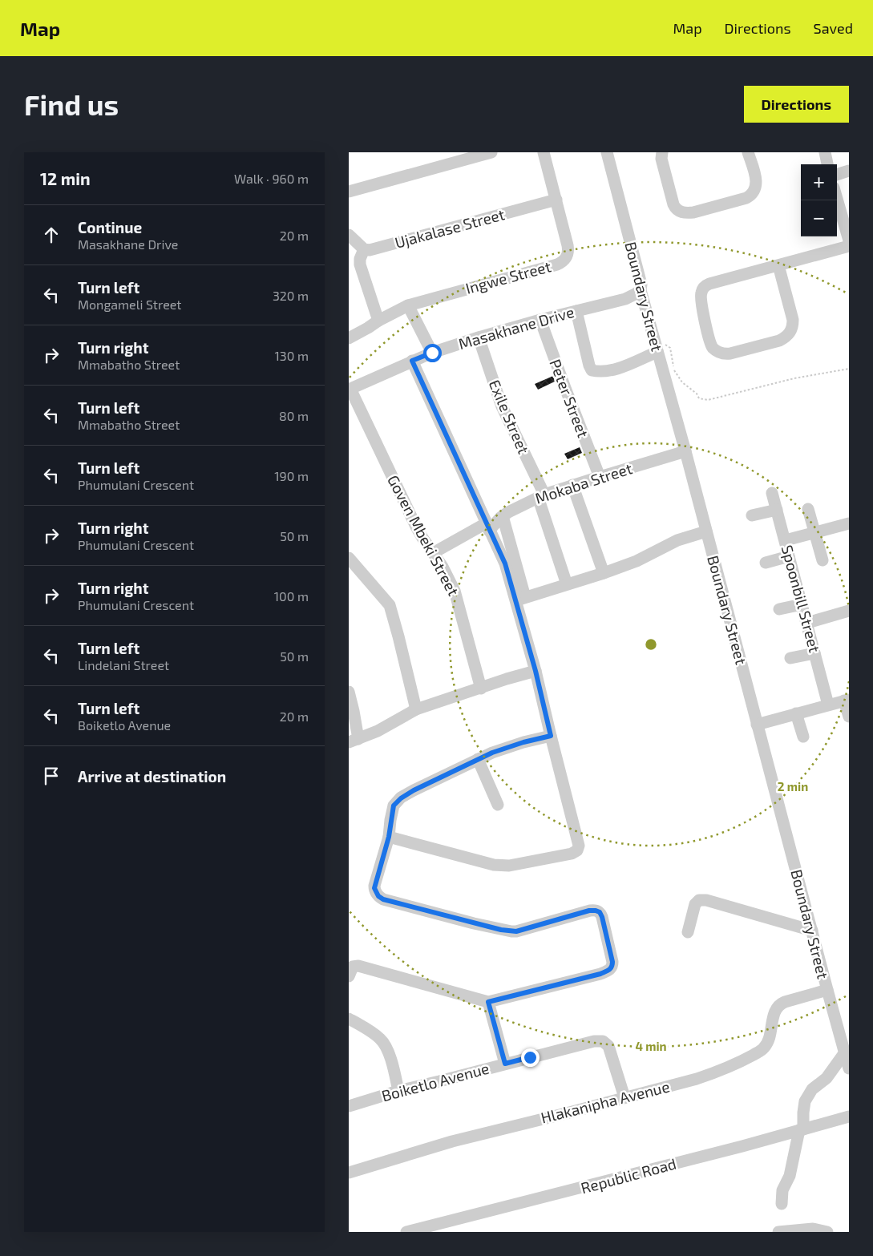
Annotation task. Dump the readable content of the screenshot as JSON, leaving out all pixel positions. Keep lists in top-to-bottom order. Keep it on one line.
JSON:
{"streets":{"street":["Ujakalase Street","Ingwe Street","Boundary Street","Masakhane Drive","Peter Street","Exile Street","Mokaba Street","Goven Mbeki Street","Spoonbill Street","Boiketlo Avenue","Hlakanipha Avenue","Republic Road"]},"crossings":[["Ujakalase Street","Ingwe Street"],["Boundary Street","Masakhane Drive"],["Boundary Street","Mokaba Street"],["Boundary Street","Hlakanipha Avenue"],["Masakhane Drive","Peter Street"],["Masakhane Drive","Exile Street"],["Masakhane Drive","Goven Mbeki Street"],["Peter Street","Mokaba Street"],["Exile Street","Mokaba Street"],["Mokaba Street","Goven Mbeki Street"],["Boiketlo Avenue","Hlakanipha Avenue"]],"page":{"header":"Map","nav":["Map","Directions","Saved"],"buttons":"Directions","title":"Find us","heading":["12 min","Walk · 960 m"],"map_buttons":["+","−"],"list":[["Continue","Masakhane Drive","20 m"],["Turn left","Mongameli Street","320 m"],["Turn right","Mmabatho Street","130 m"],["Turn left","Mmabatho Street","80 m"],["Turn left","Phumulani Crescent","190 m"],["Turn right","Phumulani Crescent","50 m"],["Turn right","Phumulani Crescent","100 m"],["Turn left","Lindelani Street","50 m"],["Turn left","Boiketlo Avenue","20 m"],"Arrive at destination"]},"rings":["2 min","4 min"]}
